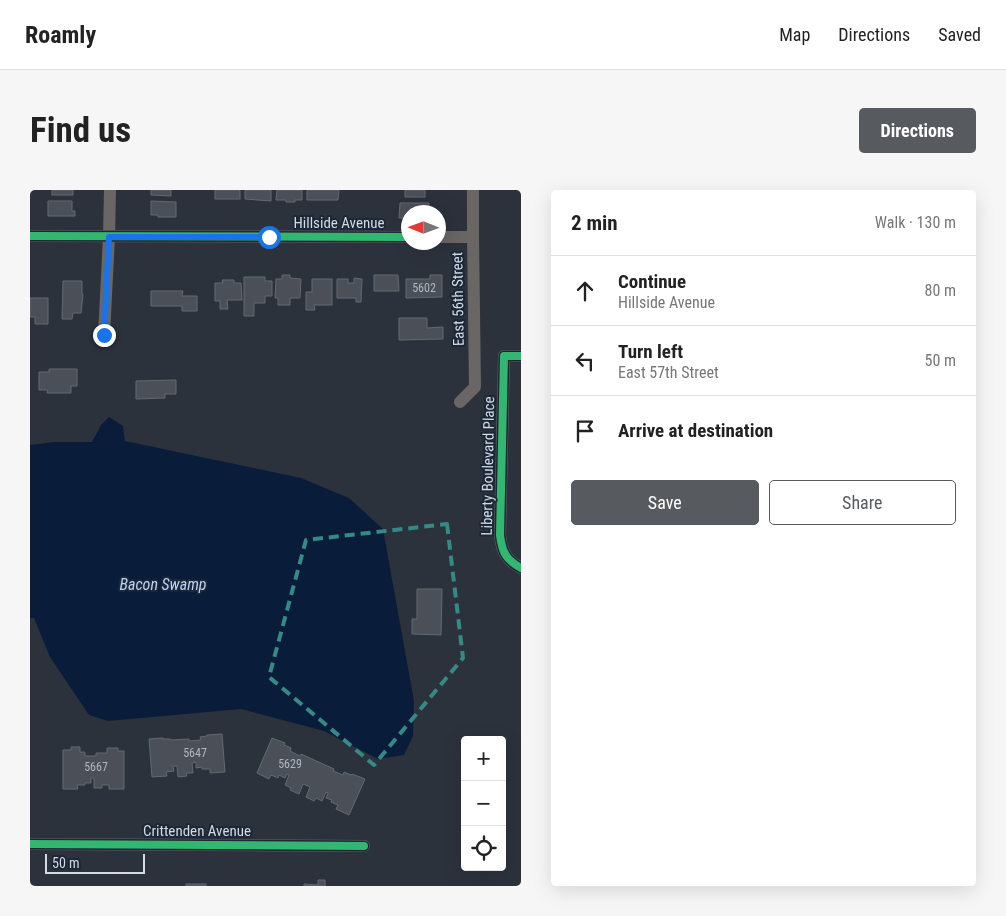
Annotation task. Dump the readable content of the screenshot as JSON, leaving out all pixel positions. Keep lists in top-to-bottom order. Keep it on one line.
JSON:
{"streets":{"street":["Hillside Avenue","East 56th Street","Liberty Boulevard Place","Crittenden Avenue"]},"water":["Bacon Swamp"],"house_numbers":["5602","5647","5629","5667"],"scale_bar":"50 m","north":"left","page":{"header":"Roamly","nav":["Map","Directions","Saved"],"buttons":["Directions",["Save","Share"]],"title":"Find us","heading":["2 min","Walk · 130 m"],"list":[["Continue","Hillside Avenue","80 m"],["Turn left","East 57th Street","50 m"],"Arrive at destination"],"map_buttons":["+","−"],"scale":"50 m"}}
